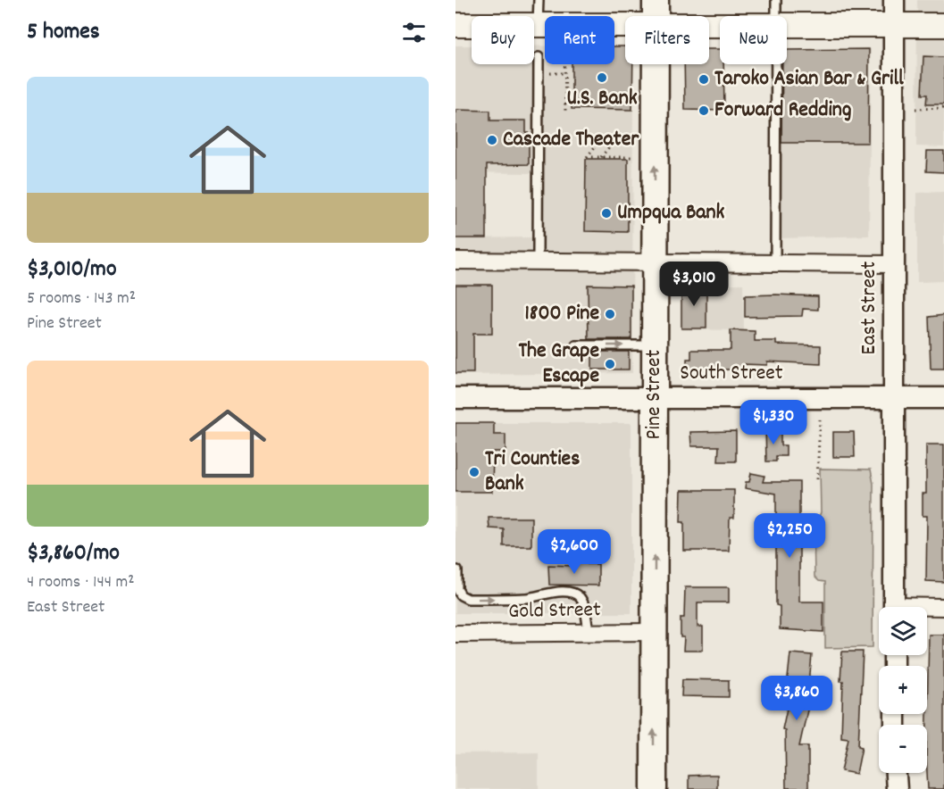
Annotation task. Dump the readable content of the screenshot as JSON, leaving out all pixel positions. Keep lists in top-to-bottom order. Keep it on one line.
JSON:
{"streets":{"main road":["Pine Street"],"street":["East Street","South Street","Gold Street"]},"crossings":[["East Street","South Street"],["South Street","Pine Street"],["Pine Street","Gold Street"]],"one_way":["Pine Street"],"places":["U.S. Bank","Taroko Asian Bar & Grill","Forward Redding","Cascade Theater","Umpqua Bank","1800 Pine","The Grape Escape","Tri Counties Bank"],"page":{"heading":"5 homes","chip":["Buy","Rent","Filters","New"],"list":[{"name":"$3,010/mo","note":"5 rooms · 143 m² · Pine Street"},{"name":"$3,860/mo","note":"4 rooms · 144 m² · East Street"}],"price":["$3,010","$1,330","$2,250","$2,600","$3,860"],"map_buttons":["+","−"]}}
